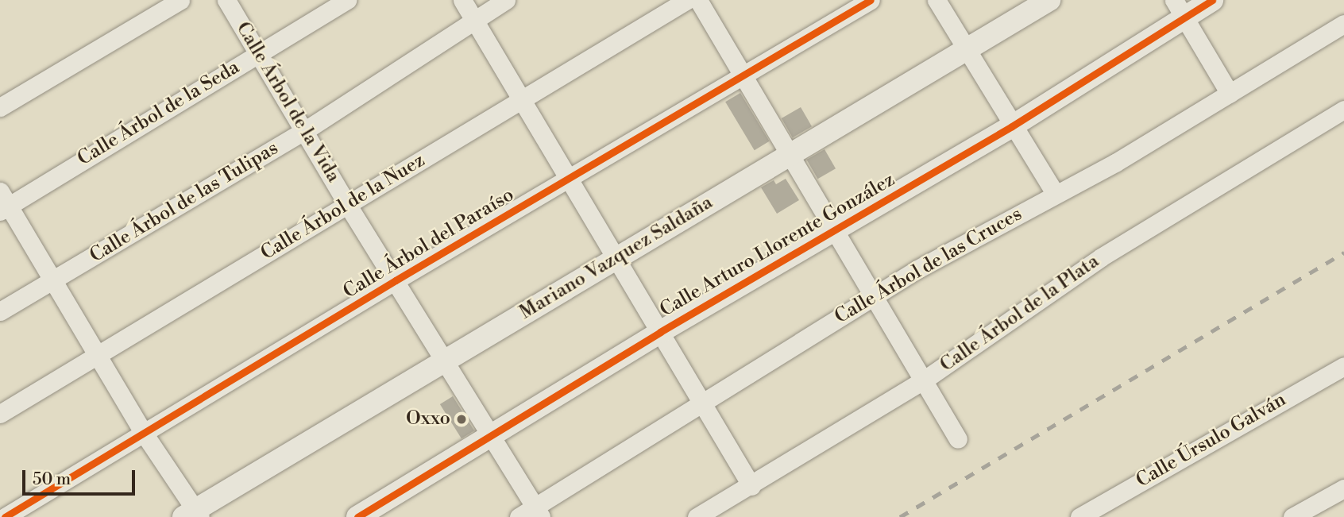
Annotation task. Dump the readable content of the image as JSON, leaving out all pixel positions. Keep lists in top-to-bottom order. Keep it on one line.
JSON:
{"streets":{"street":["Calle Árbol de la Vida","Calle Árbol de la Seda","Calle Árbol de las Tulipas","Calle Árbol de la Nuez","Calle Árbol del Paraíso","Calle Arturo Llorente González","Mariano Vazquez Saldaña","Calle Árbol de las Cruces","Calle Árbol de la Plata","Calle Úrsulo Galván"]},"crossings":[["Calle Árbol de la Vida","Calle Árbol de la Seda"],["Calle Árbol de la Vida","Calle Árbol de las Tulipas"],["Calle Árbol de la Vida","Calle Árbol de la Nuez"],["Calle Árbol de la Vida","Calle Árbol del Paraíso"],["Calle Árbol de la Vida","Calle Arturo Llorente González"],["Calle Árbol de la Vida","Mariano Vazquez Saldaña"],["Calle Árbol de la Vida","Calle Árbol de las Cruces"]],"places":["Oxxo"],"scale_bar":"50 m"}
